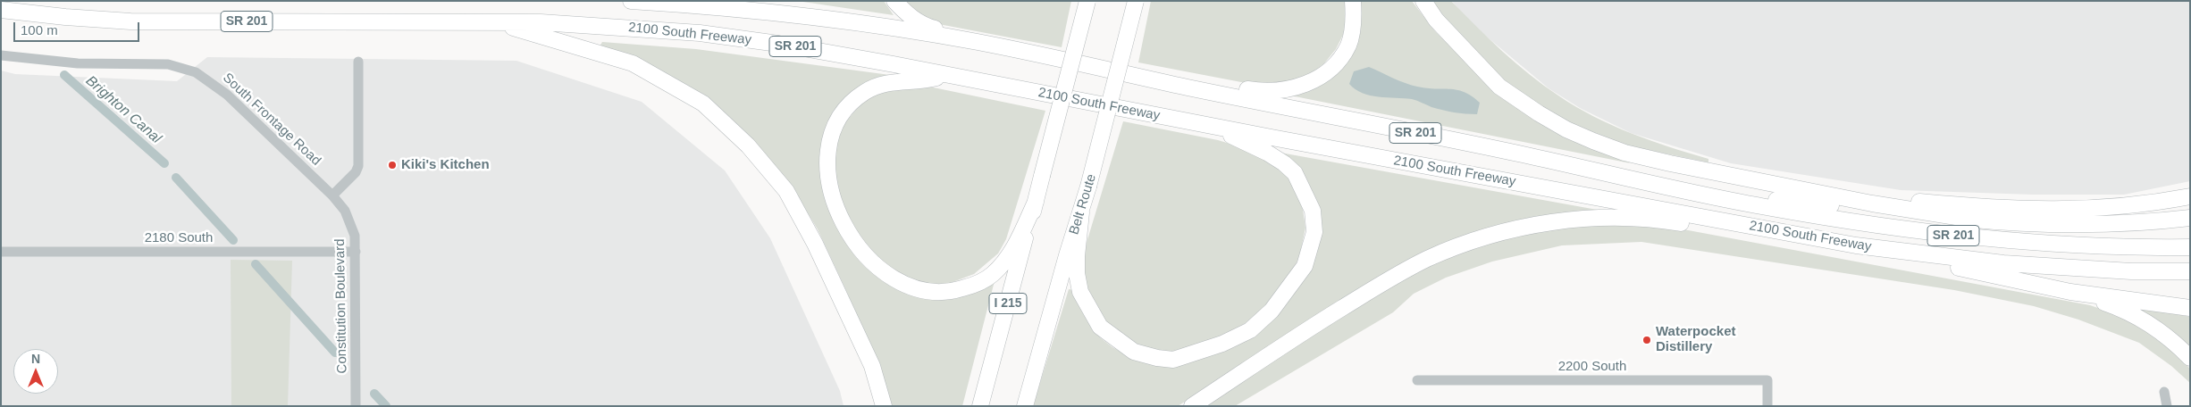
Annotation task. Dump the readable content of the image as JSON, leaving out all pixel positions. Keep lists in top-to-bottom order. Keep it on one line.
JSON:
{"streets":{"highway":["SR 201","2100 South Freeway","Belt Route","I 215"],"street":["South Frontage Road","2180 South","Constitution Boulevard","2200 South"]},"crossings":[["South Frontage Road","Constitution Boulevard"],["2180 South","Constitution Boulevard"]],"water":["Brighton Canal"],"places":["Kiki's Kitchen","Waterpocket Distillery"],"scale_bar":"100 m","north":"top"}
